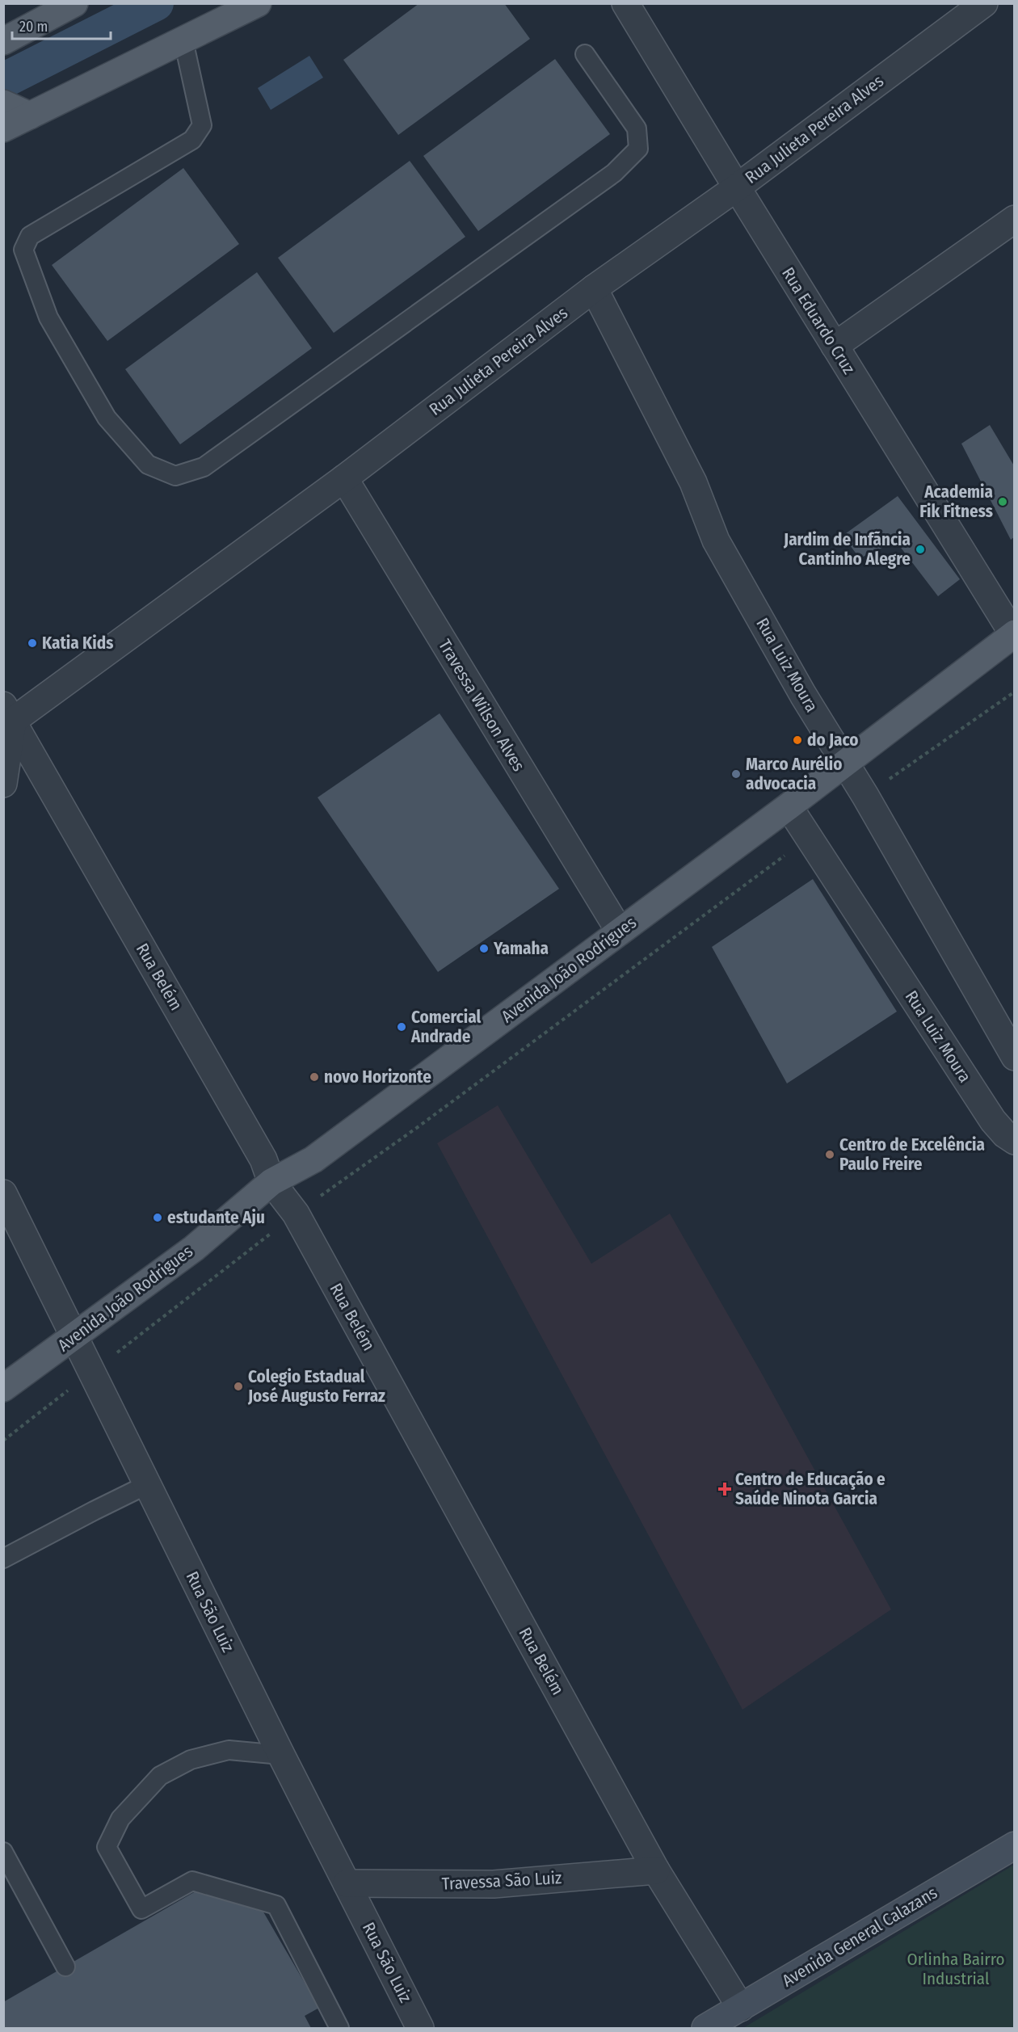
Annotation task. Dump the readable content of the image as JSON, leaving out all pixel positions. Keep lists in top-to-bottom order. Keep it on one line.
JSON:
{"streets":{"main road":["Avenida João Rodrigues","Avenida General Calazans"],"street":["Rua Julieta Pereira Alves","Rua Eduardo Cruz","Rua Luiz Moura","Travessa Wilson Alves","Rua Belém","Rua São Luiz","Travessa São Luiz"]},"crossings":[["Rua Julieta Pereira Alves","Rua Eduardo Cruz"],["Rua Julieta Pereira Alves","Rua Luiz Moura"],["Rua Julieta Pereira Alves","Travessa Wilson Alves"],["Rua Julieta Pereira Alves","Rua Belém"],["Rua Eduardo Cruz","Avenida João Rodrigues"],["Rua Luiz Moura","Avenida João Rodrigues"],["Travessa Wilson Alves","Avenida João Rodrigues"],["Avenida João Rodrigues","Rua Belém"],["Avenida João Rodrigues","Rua São Luiz"],["Rua Belém","Travessa São Luiz"],["Rua Belém","Avenida General Calazans"],["Rua São Luiz","Travessa São Luiz"]],"parks":["Orlinha Bairro Industrial"],"places":{"other":["Academia Fik Fitness","Jardim de Infãncia Cantinho Alegre","Katia Kids","do Jaco","Marco Aurélio advocacia","Yamaha","Comercial Andrade","novo Horizonte","Centro de Excelência Paulo Freire","estudante Aju","Colegio Estadual José Augusto Ferraz"],"health":["Centro de Educação e Saúde Ninota Garcia"]},"scale_bar":"20 m"}
